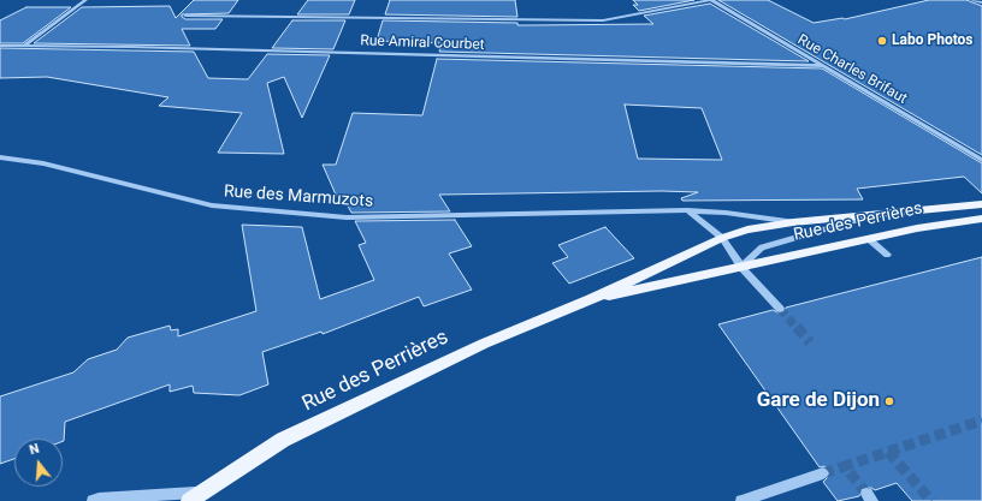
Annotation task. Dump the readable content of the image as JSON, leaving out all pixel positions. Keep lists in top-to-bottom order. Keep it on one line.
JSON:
{"streets":{"main road":["Rue des Perrières"],"street":["Rue Amiral Courbet","Rue Charles Brifaut","Rue des Marmuzots"]},"crossings":[["Rue Amiral Courbet","Rue Charles Brifaut"],["Rue des Marmuzots","Rue des Perrières"]],"places":["Labo Photos","Gare de Dijon"],"north":"top"}
